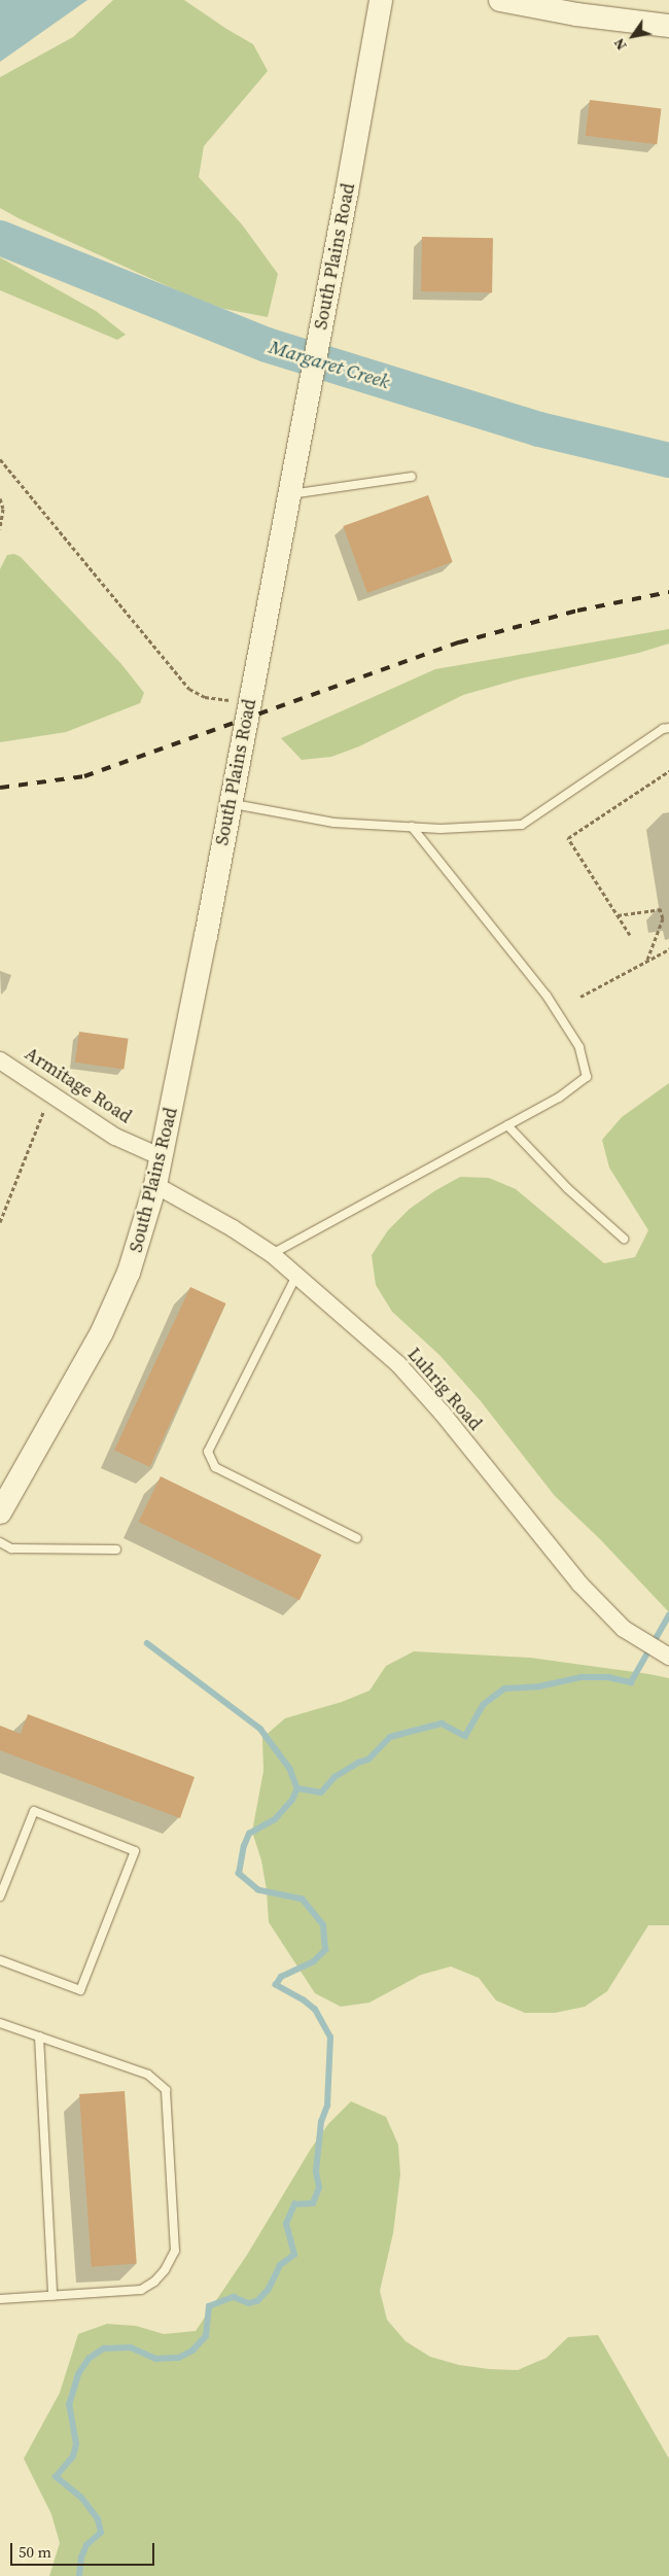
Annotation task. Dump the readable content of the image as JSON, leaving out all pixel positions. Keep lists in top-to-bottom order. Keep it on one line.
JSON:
{"streets":{"main road":["South Plains Road"],"street":["Armitage Road","Luhrig Road"]},"crossings":[["South Plains Road","Armitage Road"],["South Plains Road","Luhrig Road"]],"water":["Margaret Creek"],"scale_bar":"50 m","north":"bottom left"}
